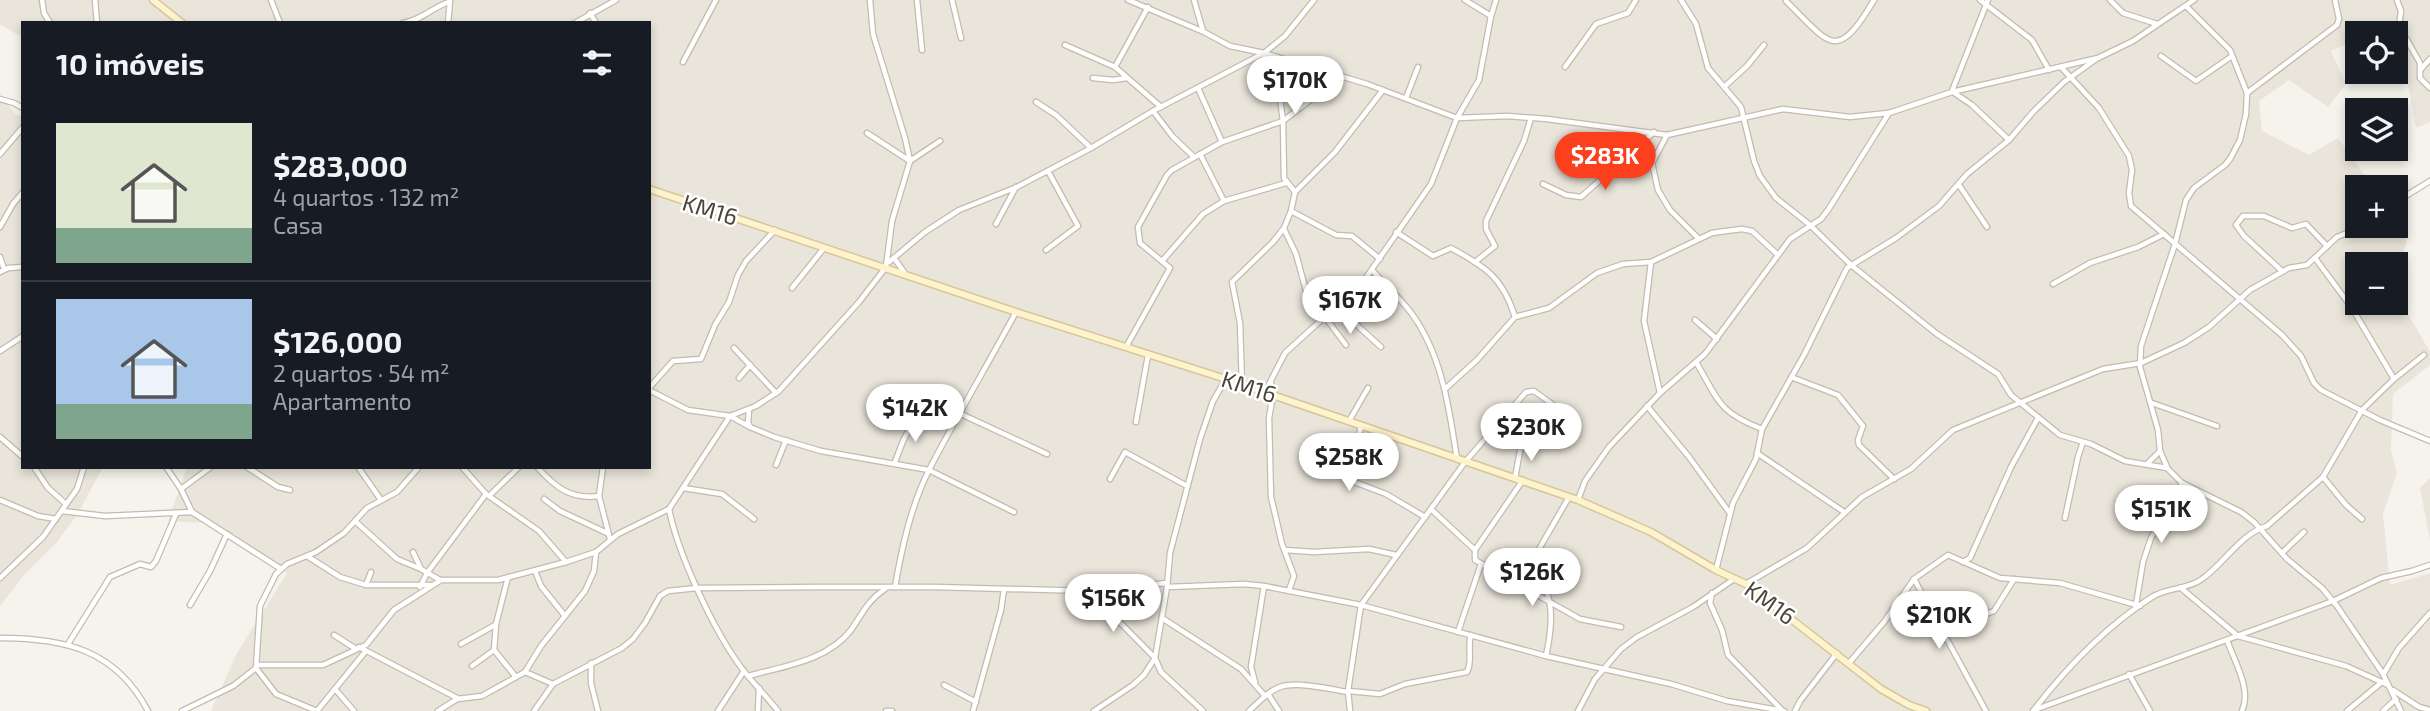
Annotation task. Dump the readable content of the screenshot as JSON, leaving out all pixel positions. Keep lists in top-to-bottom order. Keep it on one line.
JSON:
{"streets":{"street":["KM16"]},"page":{"map_buttons":["+","−"],"heading":"10 imóveis","price":["$170K","$283K","$167K","$142K","$230K","$258K","$151K","$126K","$156K","$210K"],"list":[{"name":"$283,000","note":"4 quartos · 132 m² · Casa"},{"name":"$126,000","note":"2 quartos · 54 m² · Apartamento"}]}}
